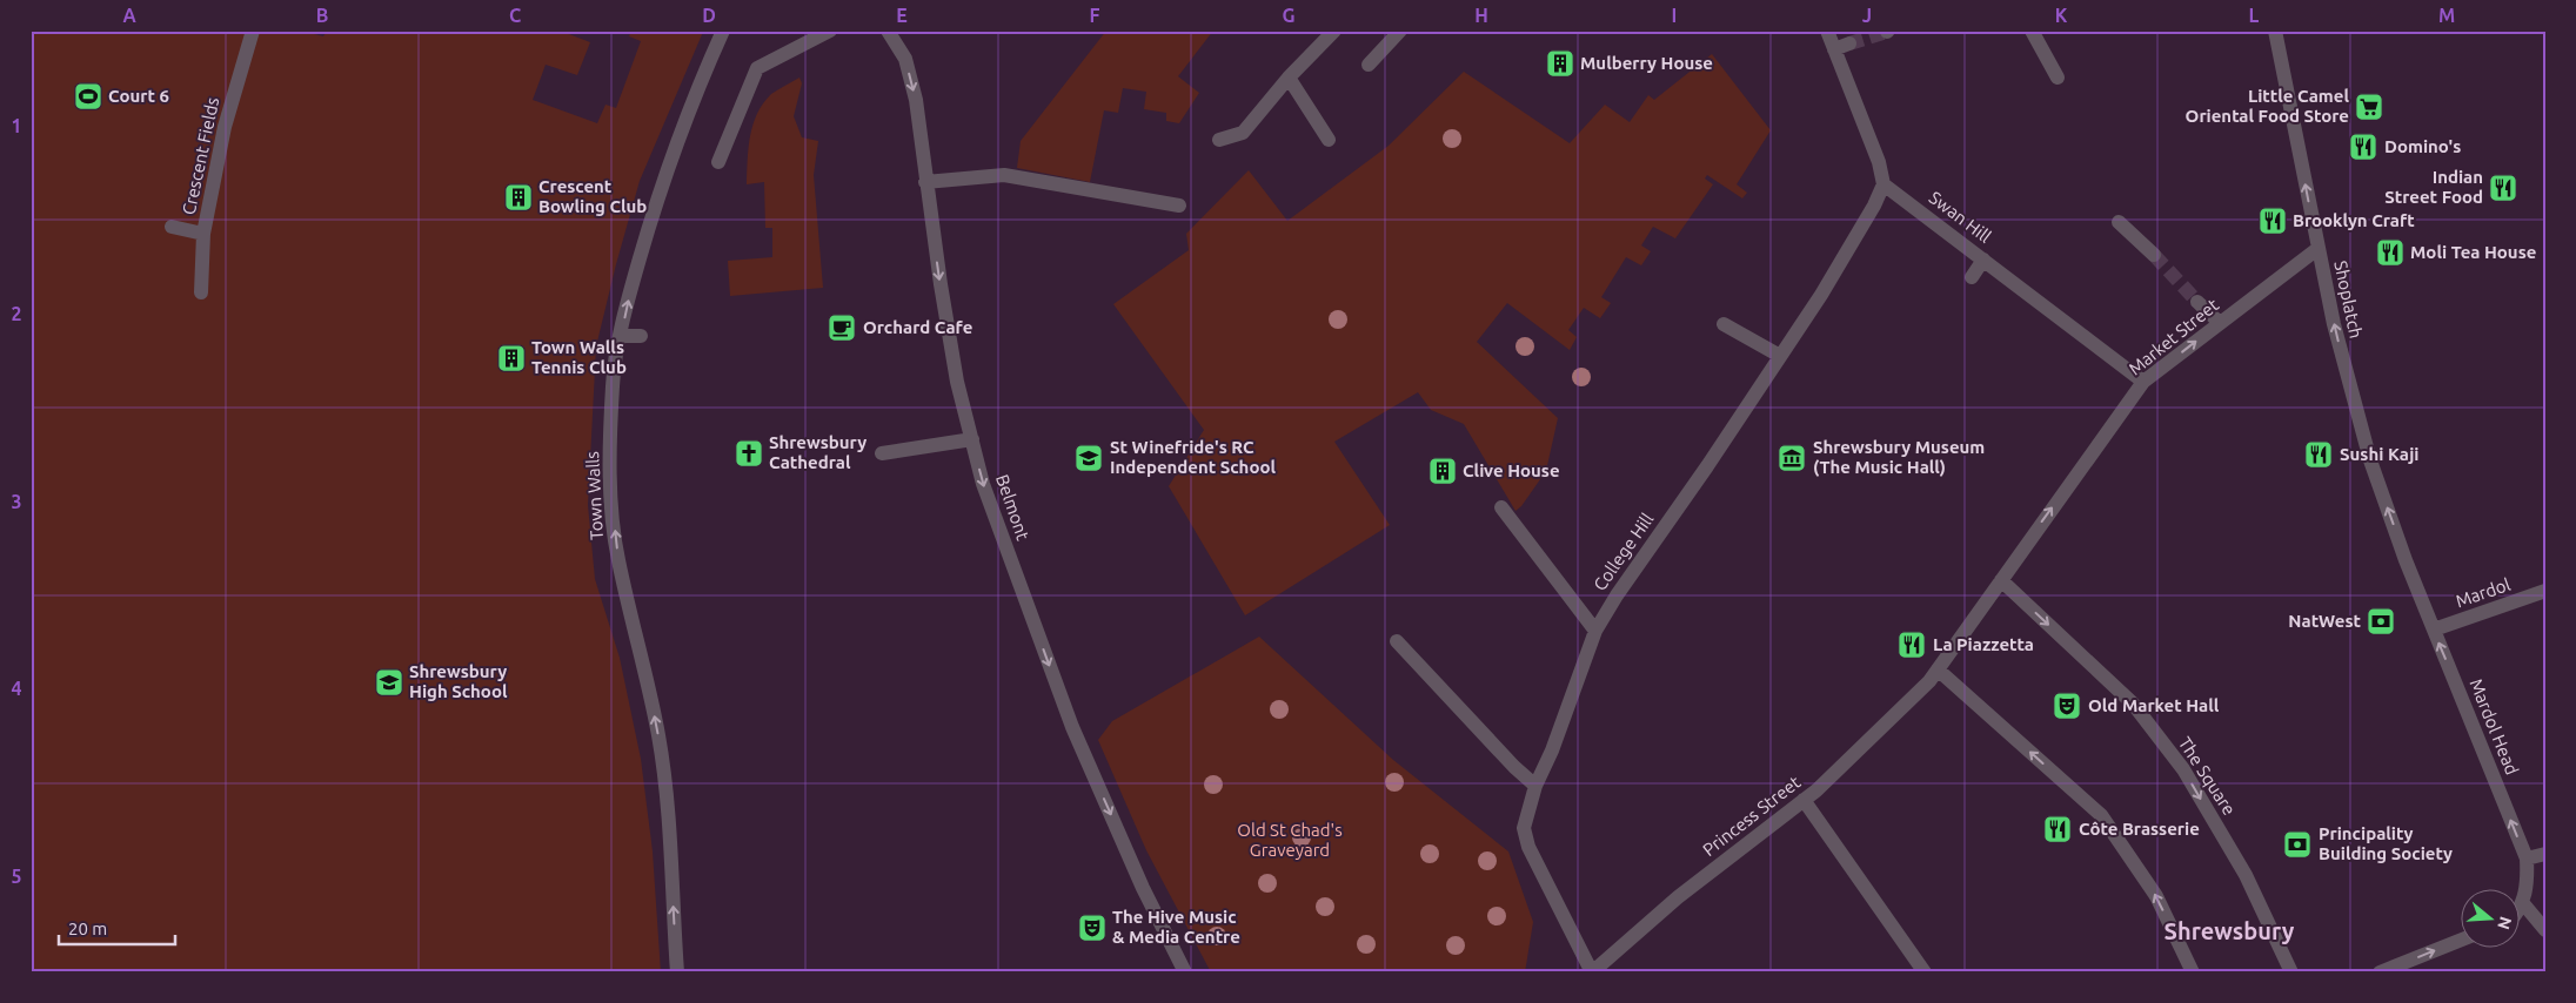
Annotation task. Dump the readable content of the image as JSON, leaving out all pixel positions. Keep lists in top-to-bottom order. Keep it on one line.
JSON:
{"streets":{"street":["Crescent Fields","Swan Hill","Shoplatch","Market Street","Town Walls","Belmont","College Hill","Mardol","Mardol Head","The Square","Princess Street"]},"crossings":[["Swan Hill","Market Street"],["Swan Hill","College Hill"],["Shoplatch","Market Street"],["Shoplatch","Mardol Head"],["Market Street","The Square"],["College Hill","Princess Street"],["Mardol","Mardol Head"]],"one_way":["Shoplatch","Market Street","Town Walls","Belmont","Mardol Head"],"districts":["Shrewsbury"],"parks":["Old St Chad's Graveyard"],"places":{"building":["Mulberry House","Crescent Bowling Club","Town Walls Tennis Club","Clive House"],"sports":["Court 6"],"supermarket":["Little Camel Oriental Food Store"],"restaurant":["Domino's","Indian Street Food","Brooklyn Craft","Moli Tea House","Sushi Kaji","La Piazzetta","Côte Brasserie"],"cafe":["Orchard Cafe"],"church":["Shrewsbury Cathedral"],"school or university":["St Winefride's RC Independent School","Shrewsbury High School"],"museum":["Shrewsbury Museum (The Music Hall)"],"bank":["NatWest","Principality Building Society"],"theatre":["Old Market Hall","The Hive Music & Media Centre"]},"scale_bar":"20 m","north":"right","grid":{"columns":["A","B","C","D","E","F","G","H","I","J","K","L","M"],"rows":["1","2","3","4","5"]}}
